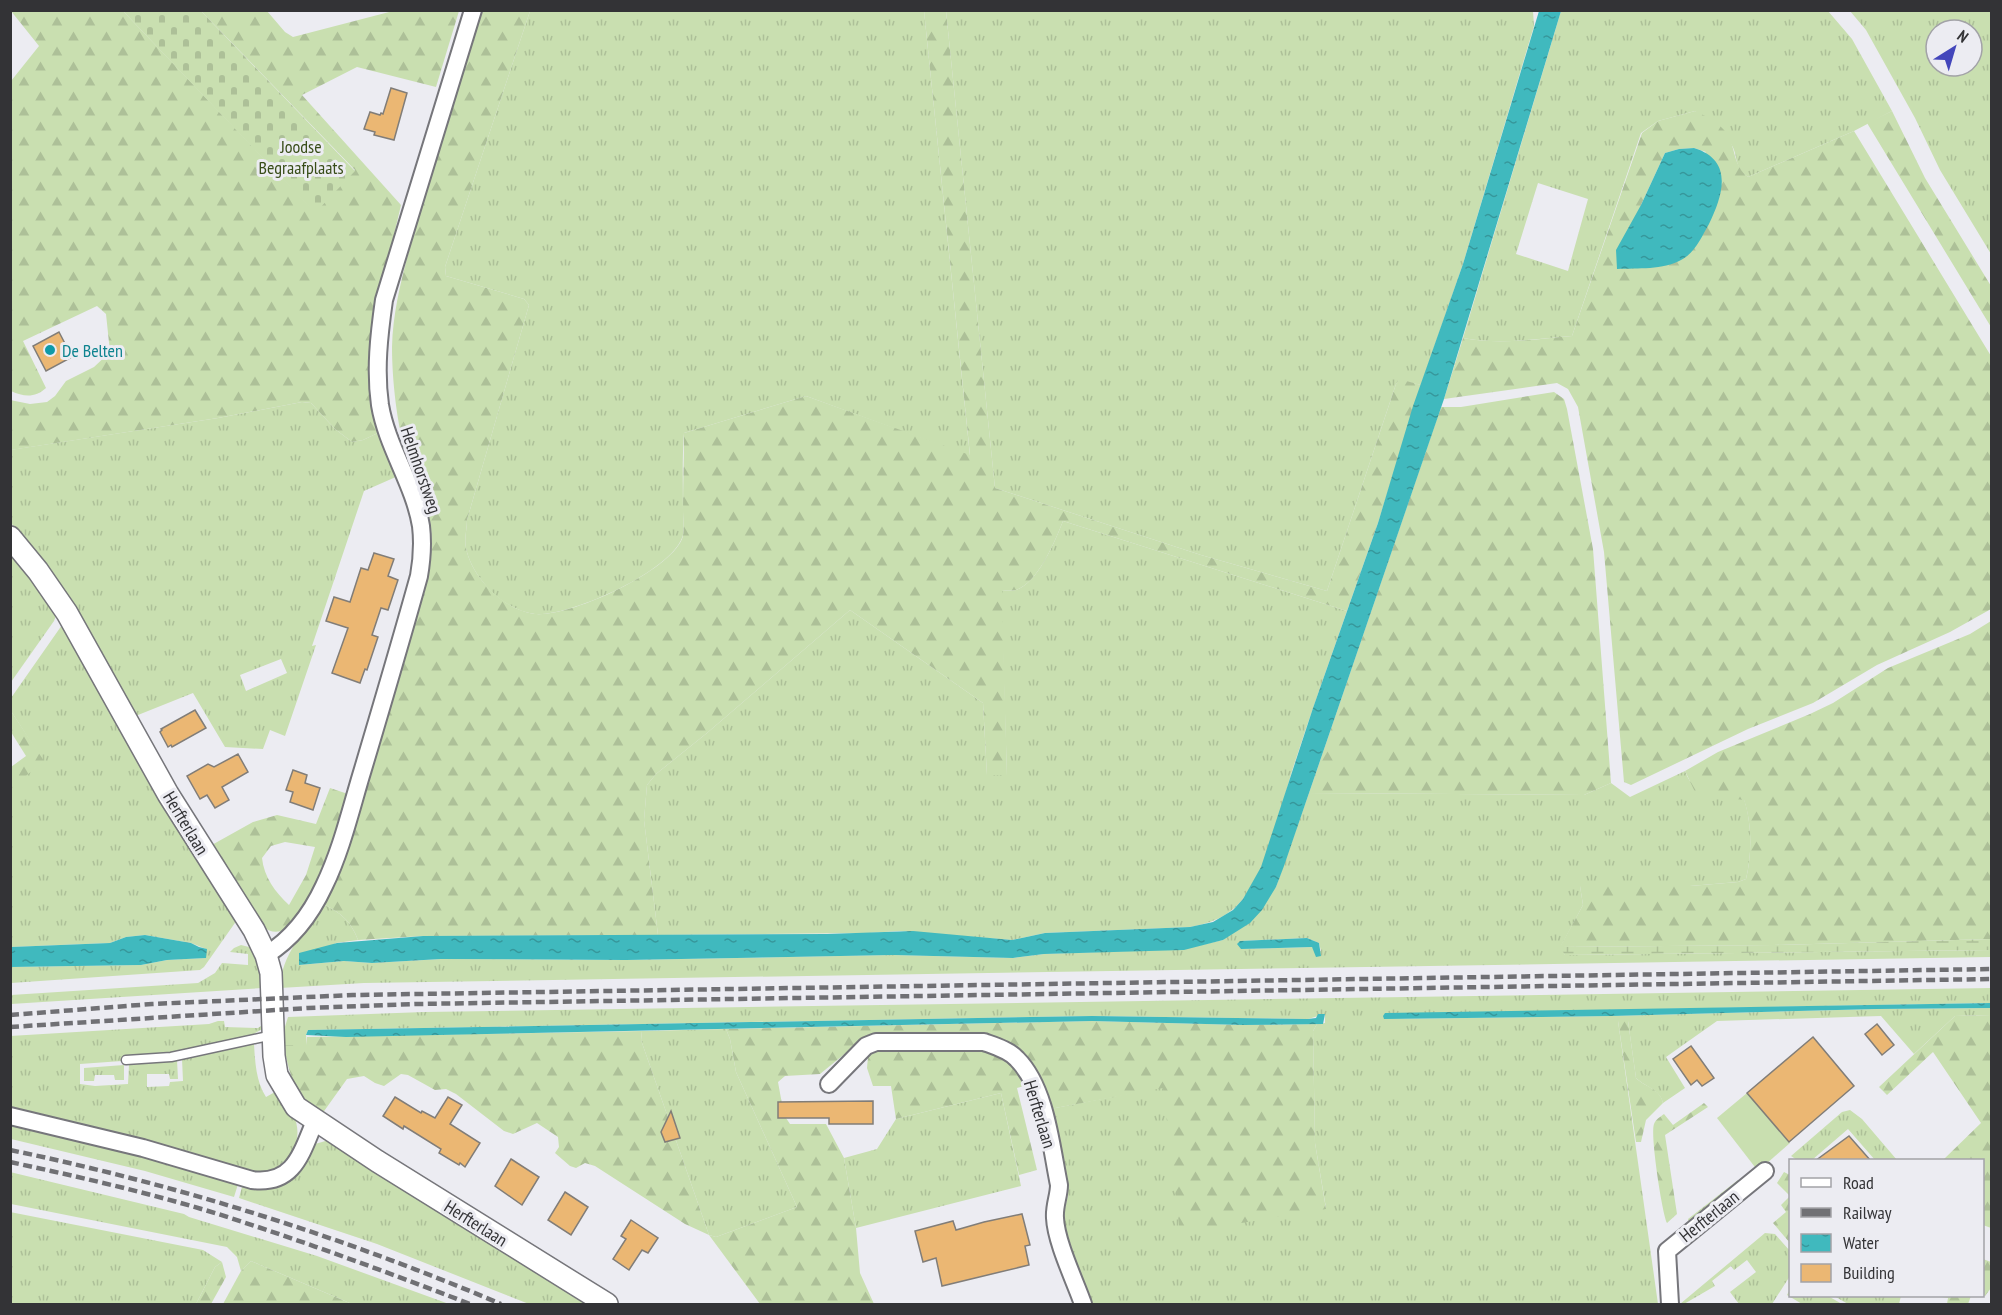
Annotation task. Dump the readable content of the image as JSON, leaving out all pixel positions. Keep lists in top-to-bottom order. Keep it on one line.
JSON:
{"streets":{"street":["Helmhorstweg","Herfterlaan"]},"crossings":[["Helmhorstweg","Herfterlaan"]],"parks":["Joodse Begraafplaats"],"places":["De Belten"],"legend":["Road","Railway","Water","Building"],"north":"top right"}
